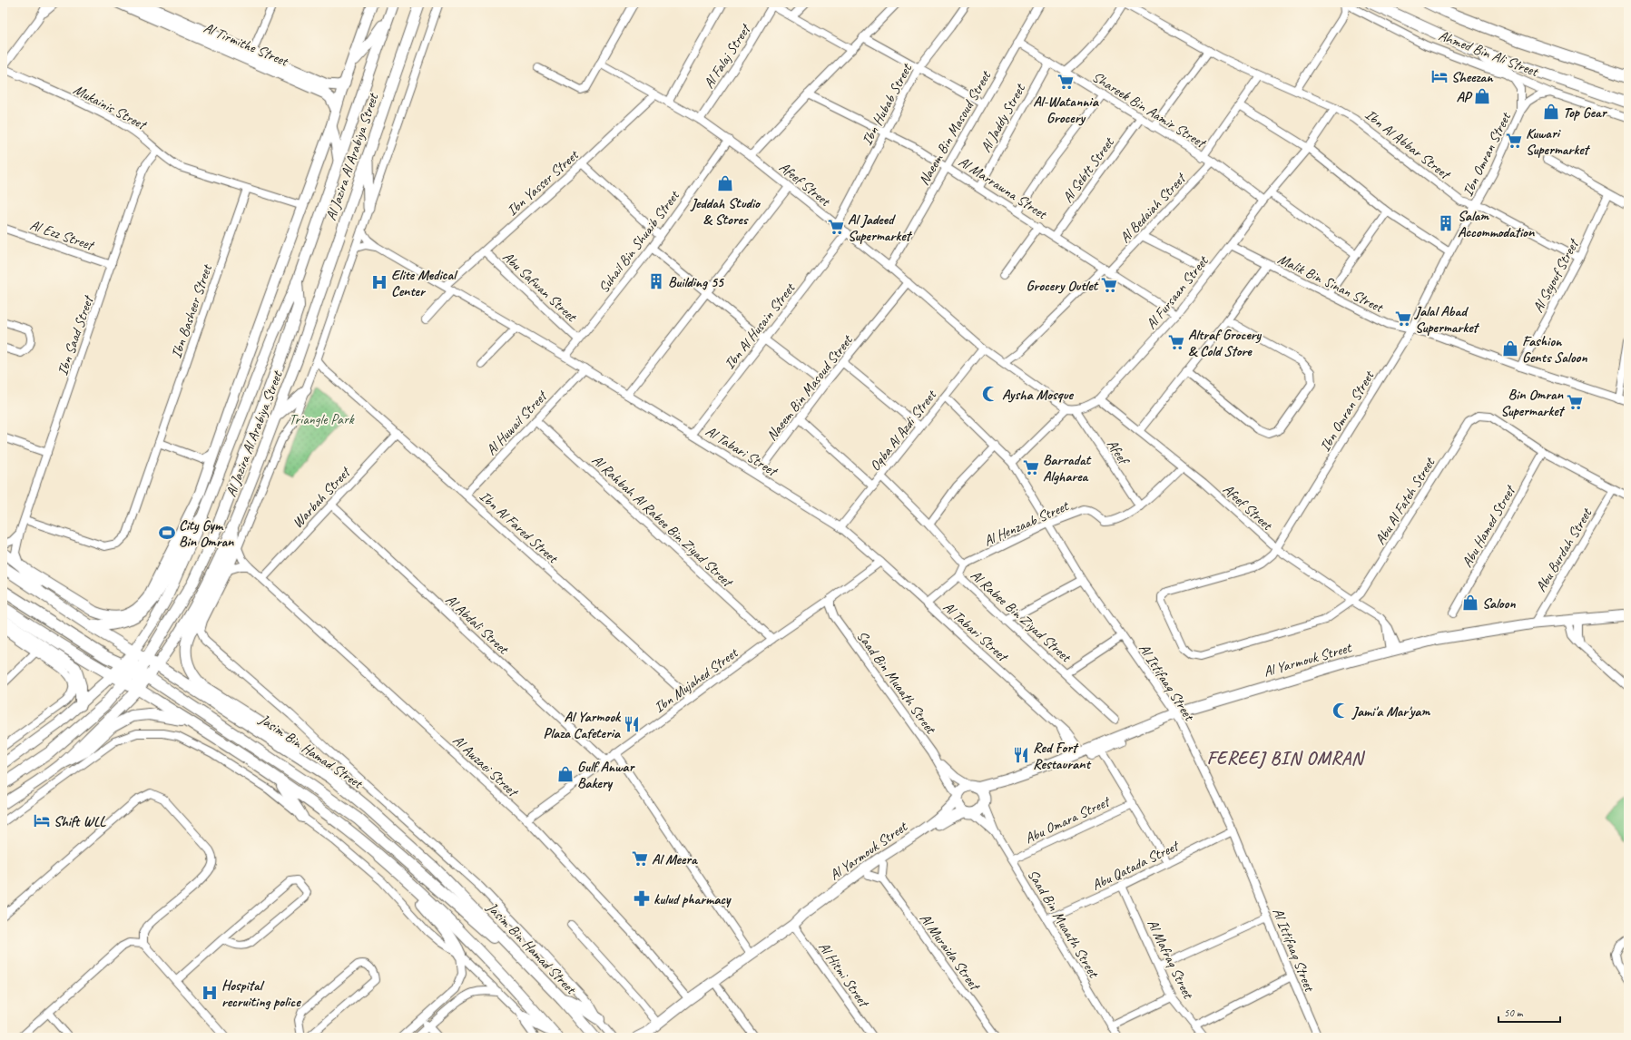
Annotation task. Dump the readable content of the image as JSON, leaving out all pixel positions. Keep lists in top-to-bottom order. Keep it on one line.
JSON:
{"streets":{"main road":["Ahmed Bin Ali Street","Jasim Bin Hamad Street"],"street":["Al Tirmithe Street","Al Falaj Street","Ibn Hubab Street","Mukainis Street","Shareek Bin Aamir Street","Al Jaddy Street","Naeem Bin Masoud Street","Ibn Al Abbar Street","Ibn Omran Street","Al Jazira Al Arabiya Street","Al Sebtt Street","Ibn Yasser Street","Afeef Street","Al Marrawna Street","Al Bedaiah Street","Al Ezz Street","Suhail Bin Shuaib Street","Al Seyouf Street","Malik Bin Sinan Street","Abu Safwan Street","Al Fursaan Street","Ibn Basheer Street","Ibn Al Husain Street","Ibn Saad Street","Al Huwail Street","Oqba Al Azdi Street","Al Tabari Street","Afeef","Warbah Street","Abu Al Fateh Street","Al Rahbah Al Rabee Bin Ziyad Street","Al Henzaab Street","Ibn Al Fared Street","Abu Hamed Street","Abu Burdah Street","Al Rabee Bin Ziyad Street","Al Abdali Street","Al Yarmouk Street","Ibn Mujahed Street","Saad Bin Muaath Street","Al Ittifaaq Street","Al Awzaei Street","Abu Omara Street","Abu Qatada Street","Al Muraida Street","Al Mafraq Street","Al Hitmi Street"]},"crossings":[["Al Tirmithe Street","Al Jazira Al Arabiya Street"],["Ahmed Bin Ali Street","Ibn Omran Street"],["Al Falaj Street","Afeef Street"],["Ibn Hubab Street","Afeef Street"],["Ibn Hubab Street","Al Marrawna Street"],["Mukainis Street","Al Jazira Al Arabiya Street"],["Mukainis Street","Ibn Basheer Street"],["Mukainis Street","Ibn Saad Street"],["Shareek Bin Aamir Street","Al Jaddy Street"],["Shareek Bin Aamir Street","Naeem Bin Masoud Street"],["Shareek Bin Aamir Street","Al Sebtt Street"],["Shareek Bin Aamir Street","Al Bedaiah Street"],["Shareek Bin Aamir Street","Al Fursaan Street"],["Al Jaddy Street","Al Marrawna Street"],["Naeem Bin Masoud Street","Afeef Street"],["Naeem Bin Masoud Street","Al Marrawna Street"],["Naeem Bin Masoud Street","Al Tabari Street"],["Ibn Al Abbar Street","Ibn Omran Street"],["Ibn Al Abbar Street","Al Seyouf Street"],["Ibn Al Abbar Street","Al Fursaan Street"],["Ibn Omran Street","Afeef Street"],["Ibn Omran Street","Malik Bin Sinan Street"],["Ibn Omran Street","Abu Al Fateh Street"],["Al Jazira Al Arabiya Street","Ibn Saad Street"],["Al Jazira Al Arabiya Street","Al Tabari Street"],["Al Jazira Al Arabiya Street","Ibn Al Fared Street"],["Al Jazira Al Arabiya Street","Jasim Bin Hamad Street"],["Al Jazira Al Arabiya Street","Al Awzaei Street"],["Al Sebtt Street","Al Marrawna Street"],["Ibn Yasser Street","Afeef Street"],["Ibn Yasser Street","Abu Safwan Street"],["Ibn Yasser Street","Al Tabari Street"],["Afeef Street","Al Bedaiah Street"],["Afeef Street","Suhail Bin Shuaib Street"],["Afeef Street","Al Fursaan Street"],["Afeef Street","Ibn Al Husain Street"],["Afeef Street","Oqba Al Azdi Street"],["Afeef Street","Abu Al Fateh Street"],["Afeef Street","Al Henzaab Street"],["Afeef Street","Al Yarmouk Street"],["Al Marrawna Street","Al Bedaiah Street"],["Al Marrawna Street","Al Fursaan Street"],["Al Ezz Street","Ibn Saad Street"],["Suhail Bin Shuaib Street","Abu Safwan Street"],["Suhail Bin Shuaib Street","Al Tabari Street"],["Al Seyouf Street","Malik Bin Sinan Street"],["Malik Bin Sinan Street","Al Fursaan Street"],["Al Fursaan Street","Afeef"],["Ibn Basheer Street","Ibn Saad Street"],["Ibn Al Husain Street","Al Tabari Street"],["Al Huwail Street","Al Tabari Street"],["Al Huwail Street","Al Rahbah Al Rabee Bin Ziyad Street"],["Al Huwail Street","Ibn Al Fared Street"],["Oqba Al Azdi Street","Al Tabari Street"],["Oqba Al Azdi Street","Al Rabee Bin Ziyad Street"],["Oqba Al Azdi Street","Al Ittifaaq Street"],["Al Tabari Street","Al Rabee Bin Ziyad Street"],["Al Tabari Street","Al Yarmouk Street"],["Al Tabari Street","Ibn Mujahed Street"],["Afeef","Al Henzaab Street"],["Warbah Street","Ibn Al Fared Street"],["Warbah Street","Al Abdali Street"],["Warbah Street","Al Awzaei Street"],["Abu Al Fateh Street","Abu Hamed Street"],["Abu Al Fateh Street","Abu Burdah Street"],["Al Rahbah Al Rabee Bin Ziyad Street","Ibn Mujahed Street"],["Al Henzaab Street","Al Rabee Bin Ziyad Street"],["Al Henzaab Street","Al Ittifaaq Street"],["Ibn Al Fared Street","Ibn Mujahed Street"],["Abu Burdah Street","Al Yarmouk Street"],["Al Rabee Bin Ziyad Street","Al Ittifaaq Street"],["Al Abdali Street","Ibn Mujahed Street"],["Al Yarmouk Street","Saad Bin Muaath Street"],["Al Yarmouk Street","Al Ittifaaq Street"],["Al Yarmouk Street","Al Awzaei Street"],["Al Yarmouk Street","Al Hitmi Street"],["Ibn Mujahed Street","Saad Bin Muaath Street"],["Ibn Mujahed Street","Al Awzaei Street"],["Saad Bin Muaath Street","Abu Omara Street"],["Saad Bin Muaath Street","Abu Qatada Street"],["Al Ittifaaq Street","Abu Qatada Street"],["Abu Qatada Street","Al Mafraq Street"]],"districts":["FEREEJ BIN OMRAN"],"parks":["Triangle Park"],"places":{"hotel":["Sheezan","Shift WLL"],"supermarket":["Al-Watannia Grocery","Kuwari Supermarket","Al Jadeed Supermarket","Grocery Outlet","Jalal Abad Supermarket","Altraf Grocery & Cold Store","Bin Omran Supermarket","Barradat Algharea","Al Meera"],"shop":["AP","Top Gear","Jeddah Studio & Stores","Fashion Gents Saloon","Saloon","Gulf Anwar Bakery"],"building":["Salam Accommodation","Building 55"],"hospital":["Elite Medical Center","Hospital recruiting police"],"mosque":["Aysha Mosque","Jami'a Mar'yam"],"sports":["City Gym Bin Omran"],"restaurant":["Al Yarmook Plaza Cafeteria","Red Fort Restaurant"],"pharmacy":["kulud pharmacy"]},"scale_bar":"50 m"}
